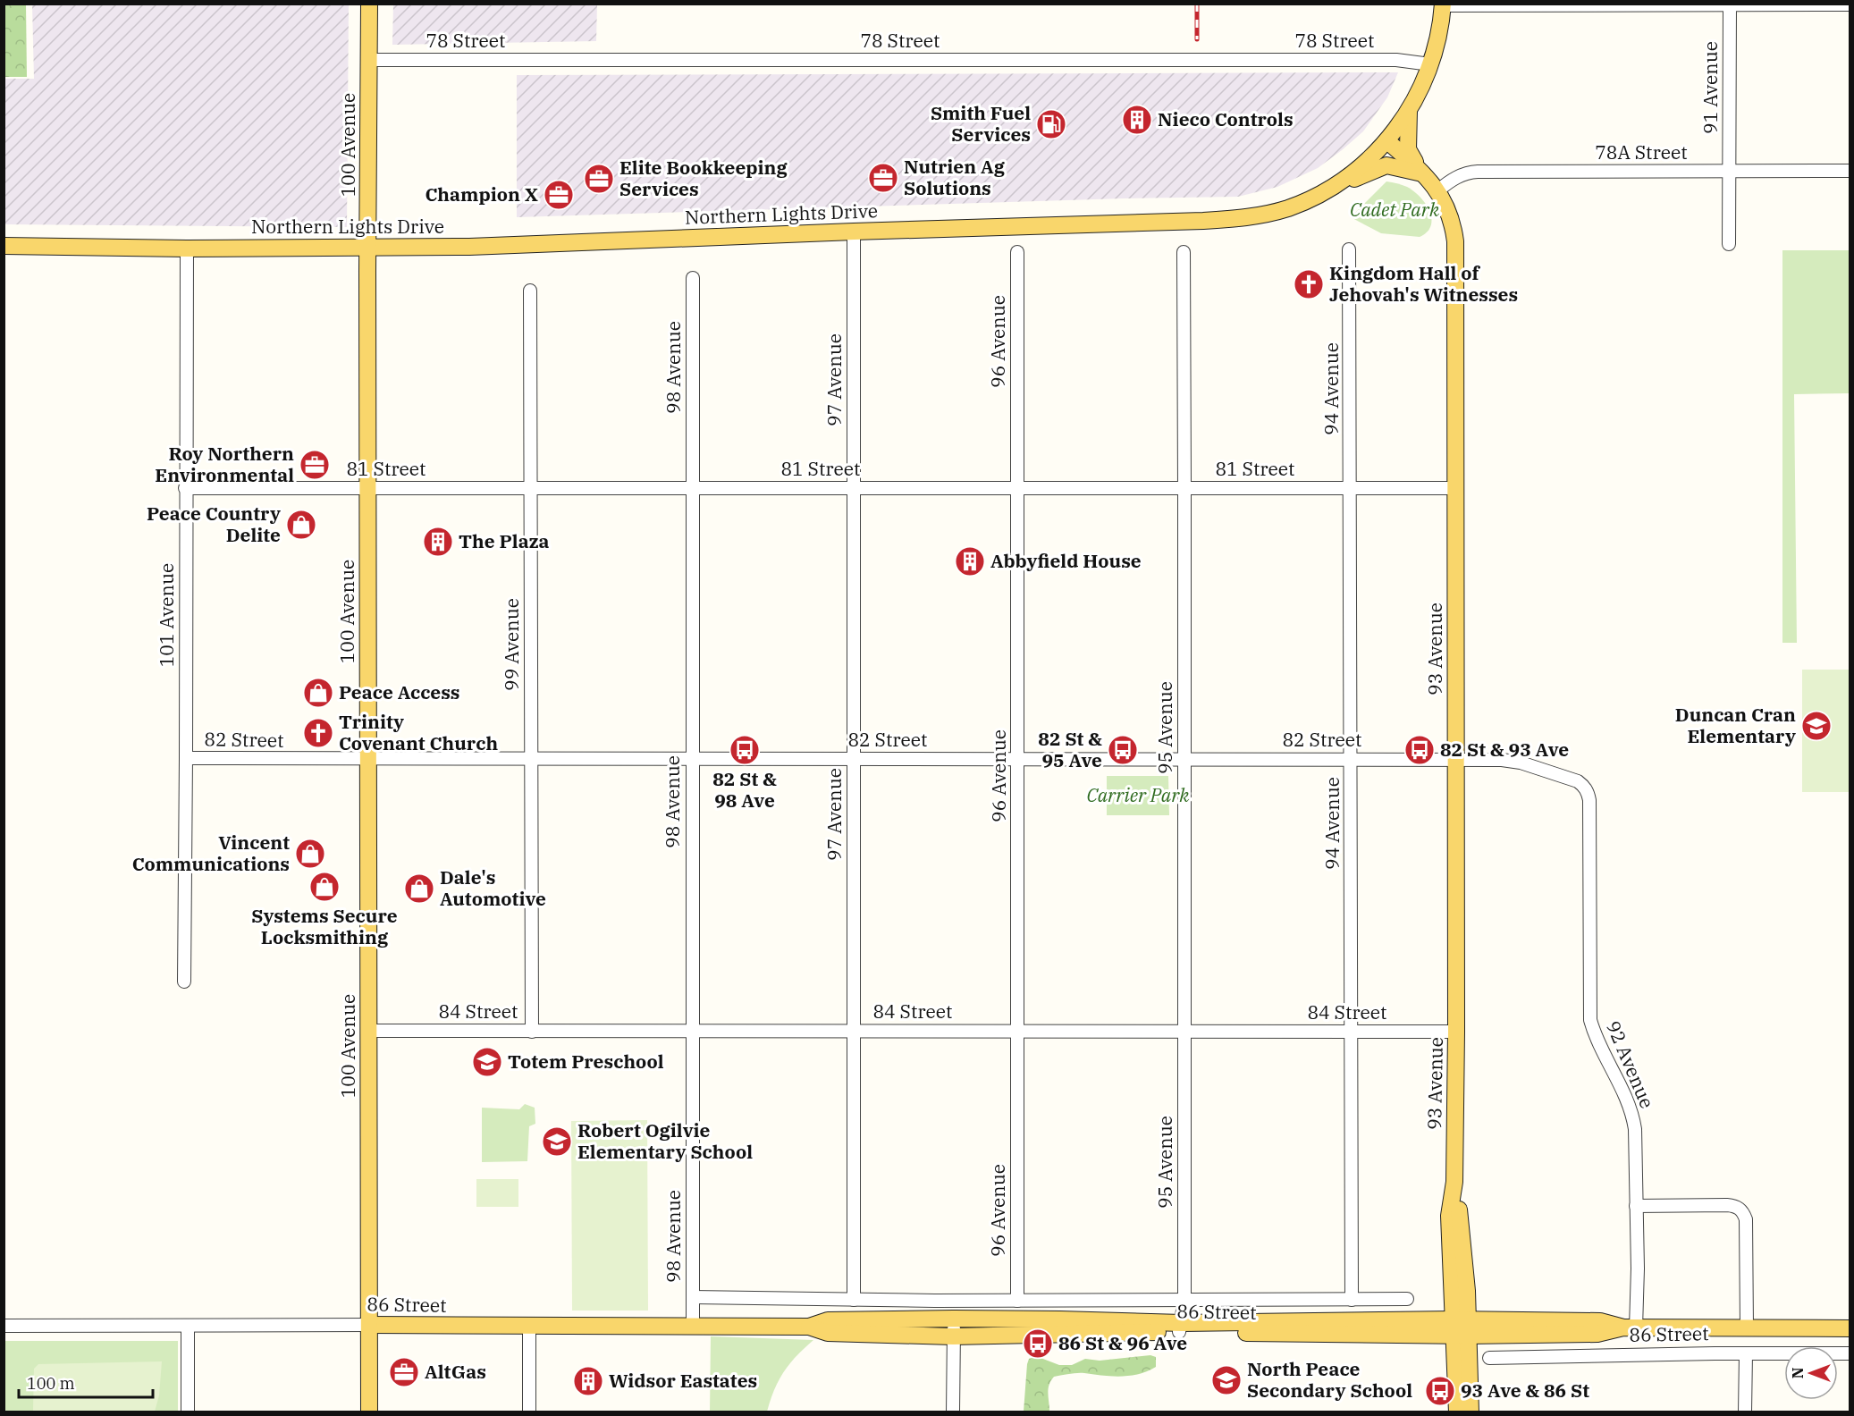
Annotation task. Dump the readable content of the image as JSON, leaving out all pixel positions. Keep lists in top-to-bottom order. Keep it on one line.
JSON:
{"streets":{"main road":["100 Avenue","Northern Lights Drive","93 Avenue","86 Street"],"street":["78 Street","91 Avenue","78A Street","96 Avenue","98 Avenue","97 Avenue","94 Avenue","81 Street","101 Avenue","99 Avenue","95 Avenue","82 Street","84 Street","92 Avenue"]},"crossings":[["78 Street","100 Avenue"],["78 Street","Northern Lights Drive"],["91 Avenue","78A Street"],["100 Avenue","Northern Lights Drive"],["100 Avenue","81 Street"],["100 Avenue","82 Street"],["100 Avenue","84 Street"],["100 Avenue","86 Street"],["78A Street","93 Avenue"],["Northern Lights Drive","97 Avenue"],["Northern Lights Drive","101 Avenue"],["Northern Lights Drive","93 Avenue"],["96 Avenue","81 Street"],["96 Avenue","82 Street"],["96 Avenue","84 Street"],["96 Avenue","86 Street"],["98 Avenue","81 Street"],["98 Avenue","82 Street"],["98 Avenue","84 Street"],["98 Avenue","86 Street"],["97 Avenue","81 Street"],["97 Avenue","82 Street"],["97 Avenue","84 Street"],["97 Avenue","86 Street"],["94 Avenue","81 Street"],["94 Avenue","82 Street"],["94 Avenue","84 Street"],["94 Avenue","86 Street"],["81 Street","101 Avenue"],["81 Street","99 Avenue"],["81 Street","93 Avenue"],["81 Street","95 Avenue"],["101 Avenue","82 Street"],["99 Avenue","82 Street"],["99 Avenue","84 Street"],["93 Avenue","82 Street"],["93 Avenue","84 Street"],["93 Avenue","86 Street"],["95 Avenue","82 Street"],["95 Avenue","84 Street"],["95 Avenue","86 Street"],["82 Street","92 Avenue"],["92 Avenue","86 Street"]],"parks":["Cadet Park","Carrier Park"],"places":{"building":["Nieco Controls","The Plaza","Abbyfield House","Widsor Eastates"],"fuel station":["Smith Fuel Services"],"office":["Nutrien Ag Solutions","Elite Bookkeeping Services","Champion X","Roy Northern Environmental","AltGas"],"church":["Kingdom Hall of Jehovah's Witnesses","Trinity Covenant Church"],"shop":["Peace Country Delite","Peace Access","Vincent Communications","Systems Secure Locksmithing","Dale's Automotive"],"school or university":["Duncan Cran Elementary","Totem Preschool","Robert Ogilvie Elementary School","North Peace Secondary School"],"bus stop":["82 St & 98 Ave","82 St & 95 Ave","82 St & 93 Ave","86 St & 96 Ave","93 Ave & 86 St"]},"scale_bar":"100 m","north":"left"}
